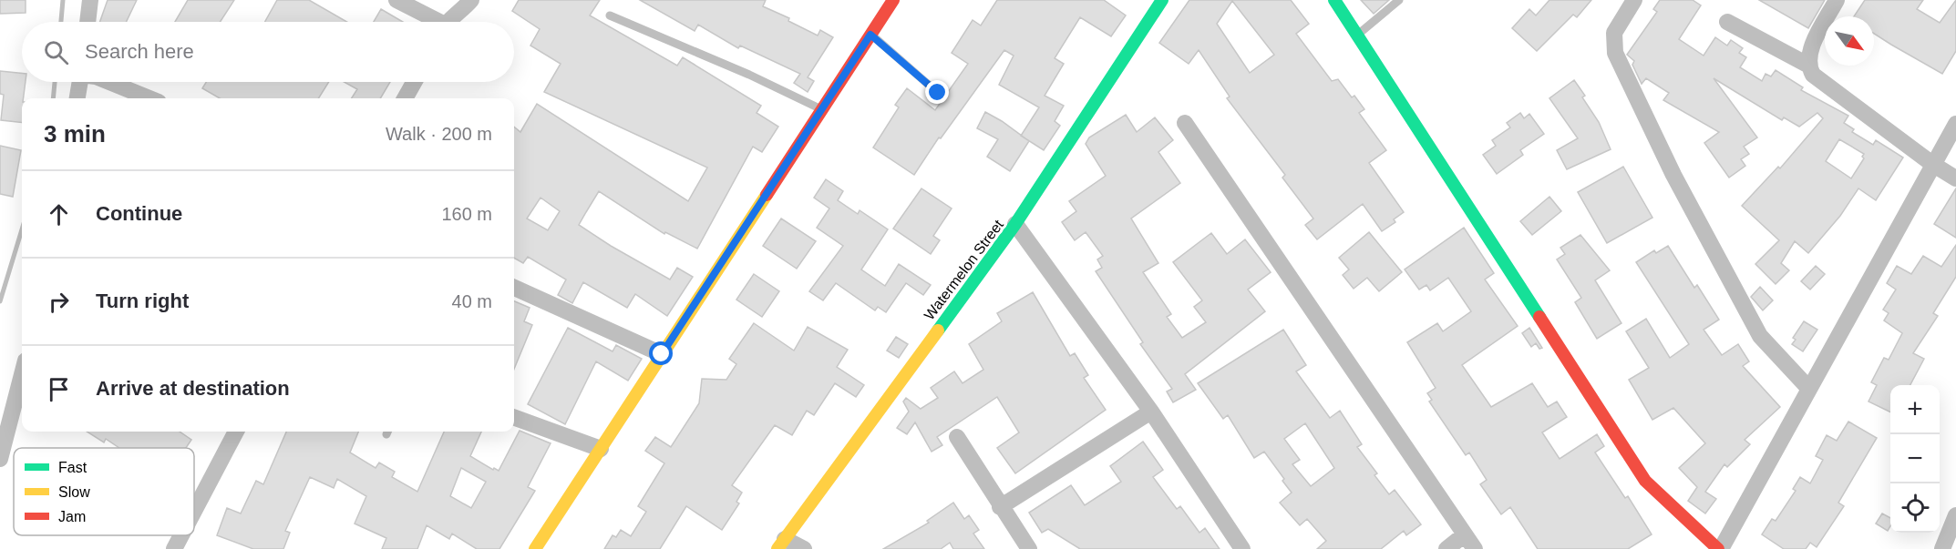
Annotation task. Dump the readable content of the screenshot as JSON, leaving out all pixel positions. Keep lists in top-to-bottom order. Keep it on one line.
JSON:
{"streets":{"street":["Watermelon Street"]},"legend":["Fast","Slow","Jam"],"north":"bottom right","page":{"search":"Search here","heading":["3 min","Walk · 200 m"],"list":[["Continue","160 m"],["Turn right","40 m"],"Arrive at destination"],"map_buttons":["+","−"]}}
